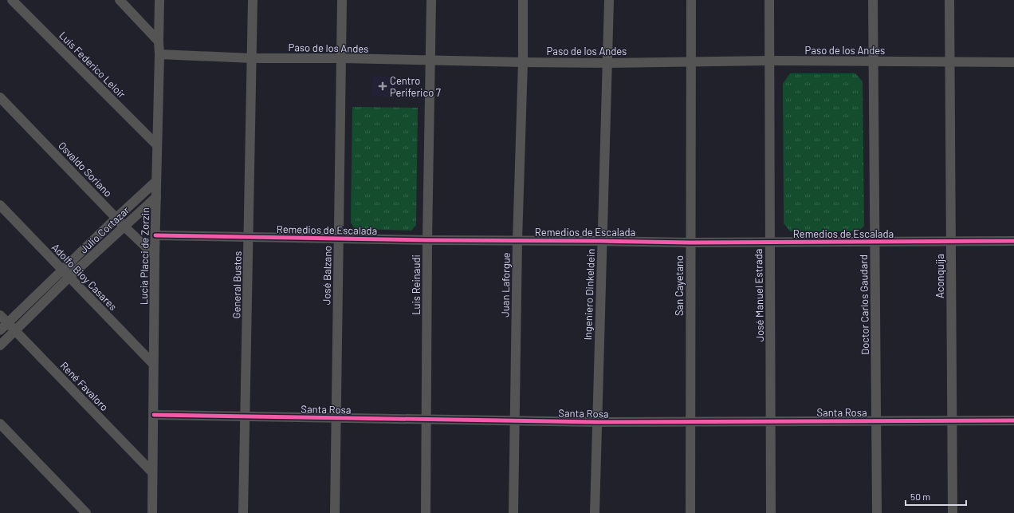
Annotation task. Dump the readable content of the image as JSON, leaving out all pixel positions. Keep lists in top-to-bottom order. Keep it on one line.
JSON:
{"streets":{"street":["Paso de los Andes","Luis Federico Leloir","Osvaldo Soriano","Julio Cortazar","Remedios de Escalada","Lucia Placci de Zorzin","José Balzano","Aconquija","Adolfo Bioy Casares","General Bustos","Luis Reinaudi","Juan Laforgue","San Cayetano","Ingeniero Dinkeldein","José Manuel Estrada","Doctor Carlos Gaudard","René Favaloro","Santa Rosa"]},"crossings":[["Paso de los Andes","Lucia Placci de Zorzin"],["Paso de los Andes","José Balzano"],["Paso de los Andes","Aconquija"],["Paso de los Andes","General Bustos"],["Paso de los Andes","Luis Reinaudi"],["Paso de los Andes","Juan Laforgue"],["Paso de los Andes","San Cayetano"],["Paso de los Andes","Ingeniero Dinkeldein"],["Paso de los Andes","José Manuel Estrada"],["Paso de los Andes","Doctor Carlos Gaudard"],["Luis Federico Leloir","Lucia Placci de Zorzin"],["Osvaldo Soriano","Julio Cortazar"],["Osvaldo Soriano","Lucia Placci de Zorzin"],["Julio Cortazar","Lucia Placci de Zorzin"],["Julio Cortazar","Adolfo Bioy Casares"],["Julio Cortazar","René Favaloro"],["Remedios de Escalada","Lucia Placci de Zorzin"],["Remedios de Escalada","José Balzano"],["Remedios de Escalada","Aconquija"],["Remedios de Escalada","General Bustos"],["Remedios de Escalada","Luis Reinaudi"],["Remedios de Escalada","Juan Laforgue"],["Remedios de Escalada","San Cayetano"],["Remedios de Escalada","Ingeniero Dinkeldein"],["Remedios de Escalada","José Manuel Estrada"],["Remedios de Escalada","Doctor Carlos Gaudard"],["Lucia Placci de Zorzin","Adolfo Bioy Casares"],["Lucia Placci de Zorzin","René Favaloro"],["Lucia Placci de Zorzin","Santa Rosa"],["José Balzano","Santa Rosa"],["Aconquija","Santa Rosa"],["General Bustos","Santa Rosa"],["Luis Reinaudi","Santa Rosa"],["Juan Laforgue","Santa Rosa"],["San Cayetano","Santa Rosa"],["Ingeniero Dinkeldein","Santa Rosa"],["José Manuel Estrada","Santa Rosa"],["Doctor Carlos Gaudard","Santa Rosa"]],"places":{"health":["Centro Periferico 7"]},"scale_bar":"50 m"}
